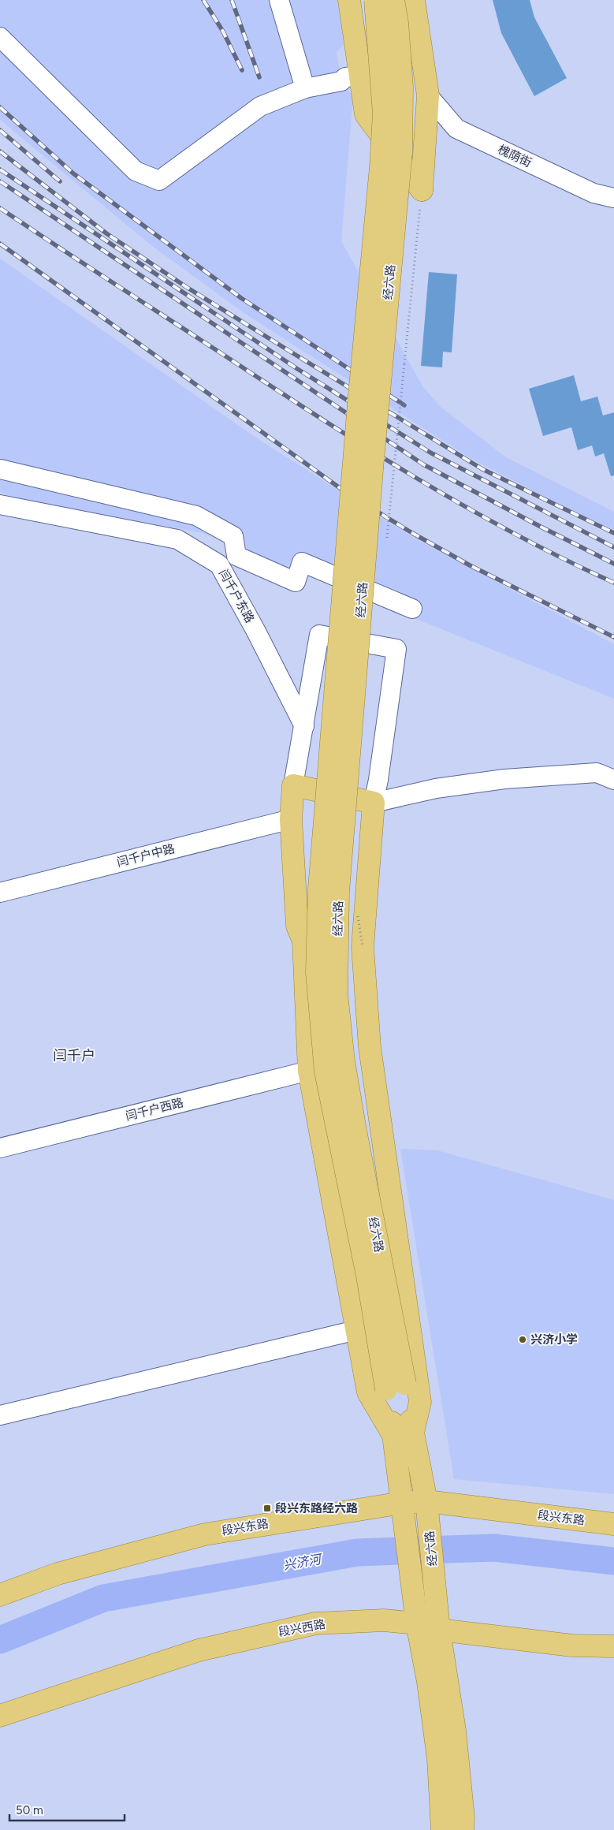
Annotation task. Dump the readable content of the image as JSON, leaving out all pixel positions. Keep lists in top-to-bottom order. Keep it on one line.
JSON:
{"streets":{"main road":["经六路","段兴东路","段兴西路"],"street":["槐荫街","闫千户东路","闫千户中路","闫千户西路"]},"crossings":[["经六路","段兴东路"],["经六路","段兴西路"]],"districts":["闫千户"],"water":["兴济河"],"places":{"other":["兴济小学"],"transit":["段兴东路经六路"]},"scale_bar":"50 m"}
